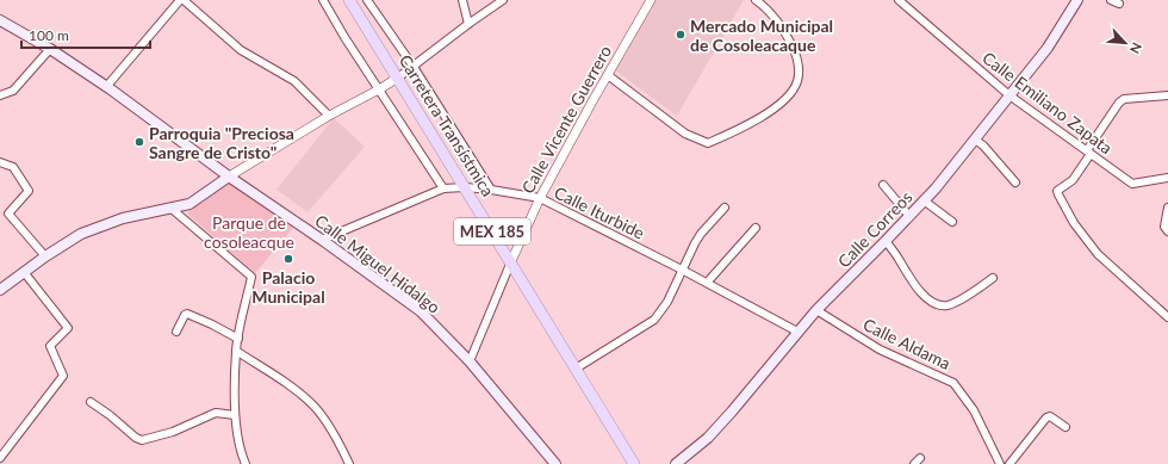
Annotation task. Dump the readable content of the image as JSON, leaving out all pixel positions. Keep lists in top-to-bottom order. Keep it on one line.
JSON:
{"streets":{"main road":["Carretera Transístmica","Calle Correos","MEX 185","Calle Miguel Hidalgo"],"street":["Calle Emiliano Zapata","Calle Vicente Guerrero","Calle Iturbide","Calle Aldama"]},"crossings":[["Calle Emiliano Zapata","Calle Correos"],["Calle Vicente Guerrero","Carretera Transístmica"],["Calle Vicente Guerrero","Calle Iturbide"],["Calle Vicente Guerrero","Calle Miguel Hidalgo"],["Carretera Transístmica","Calle Iturbide"],["Calle Iturbide","Calle Correos"],["Calle Iturbide","Calle Miguel Hidalgo"],["Calle Correos","Calle Aldama"]],"parks":["Parque de cosoleacque"],"places":["Mercado Municipal de Cosoleacaque","Parroquia \"Preciosa Sangre de Cristo\"","Palacio Municipal"],"scale_bar":"100 m","north":"bottom right"}
